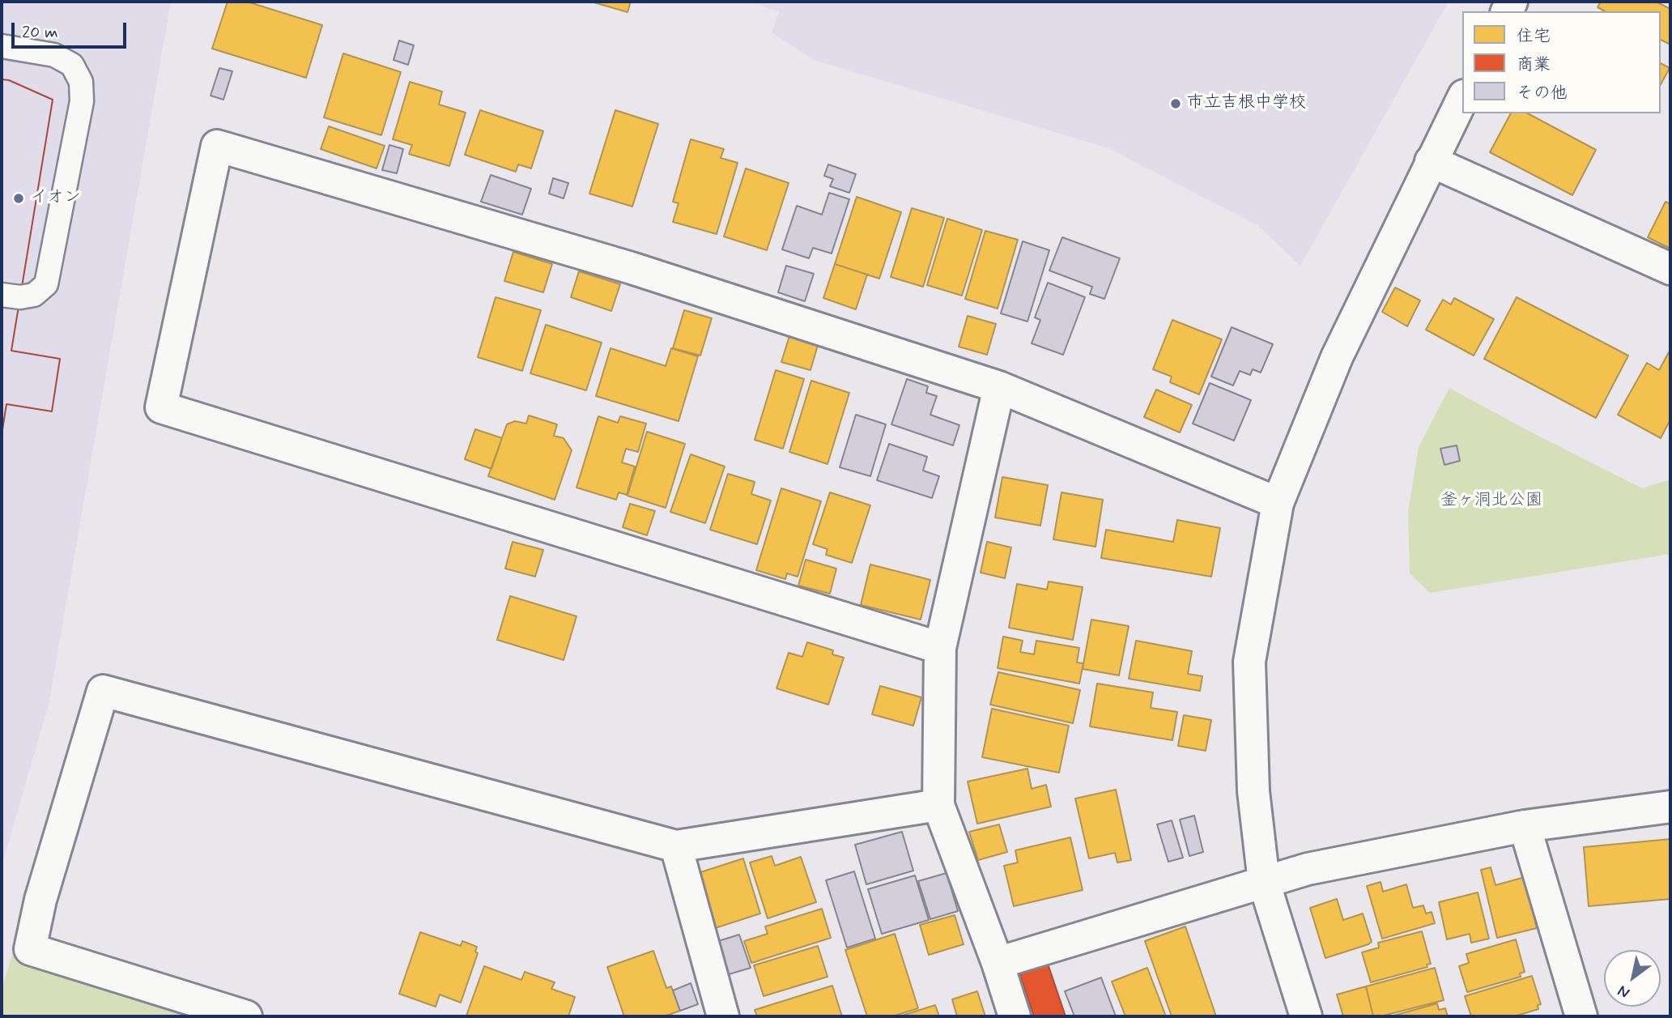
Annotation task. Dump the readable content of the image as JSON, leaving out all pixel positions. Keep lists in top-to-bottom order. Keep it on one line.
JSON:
{"parks":["釜ヶ洞北公園"],"places":["市立吉根中学校","イオン"],"legend":["住宅","商業","その他"],"scale_bar":"20 m","north":"bottom left"}
